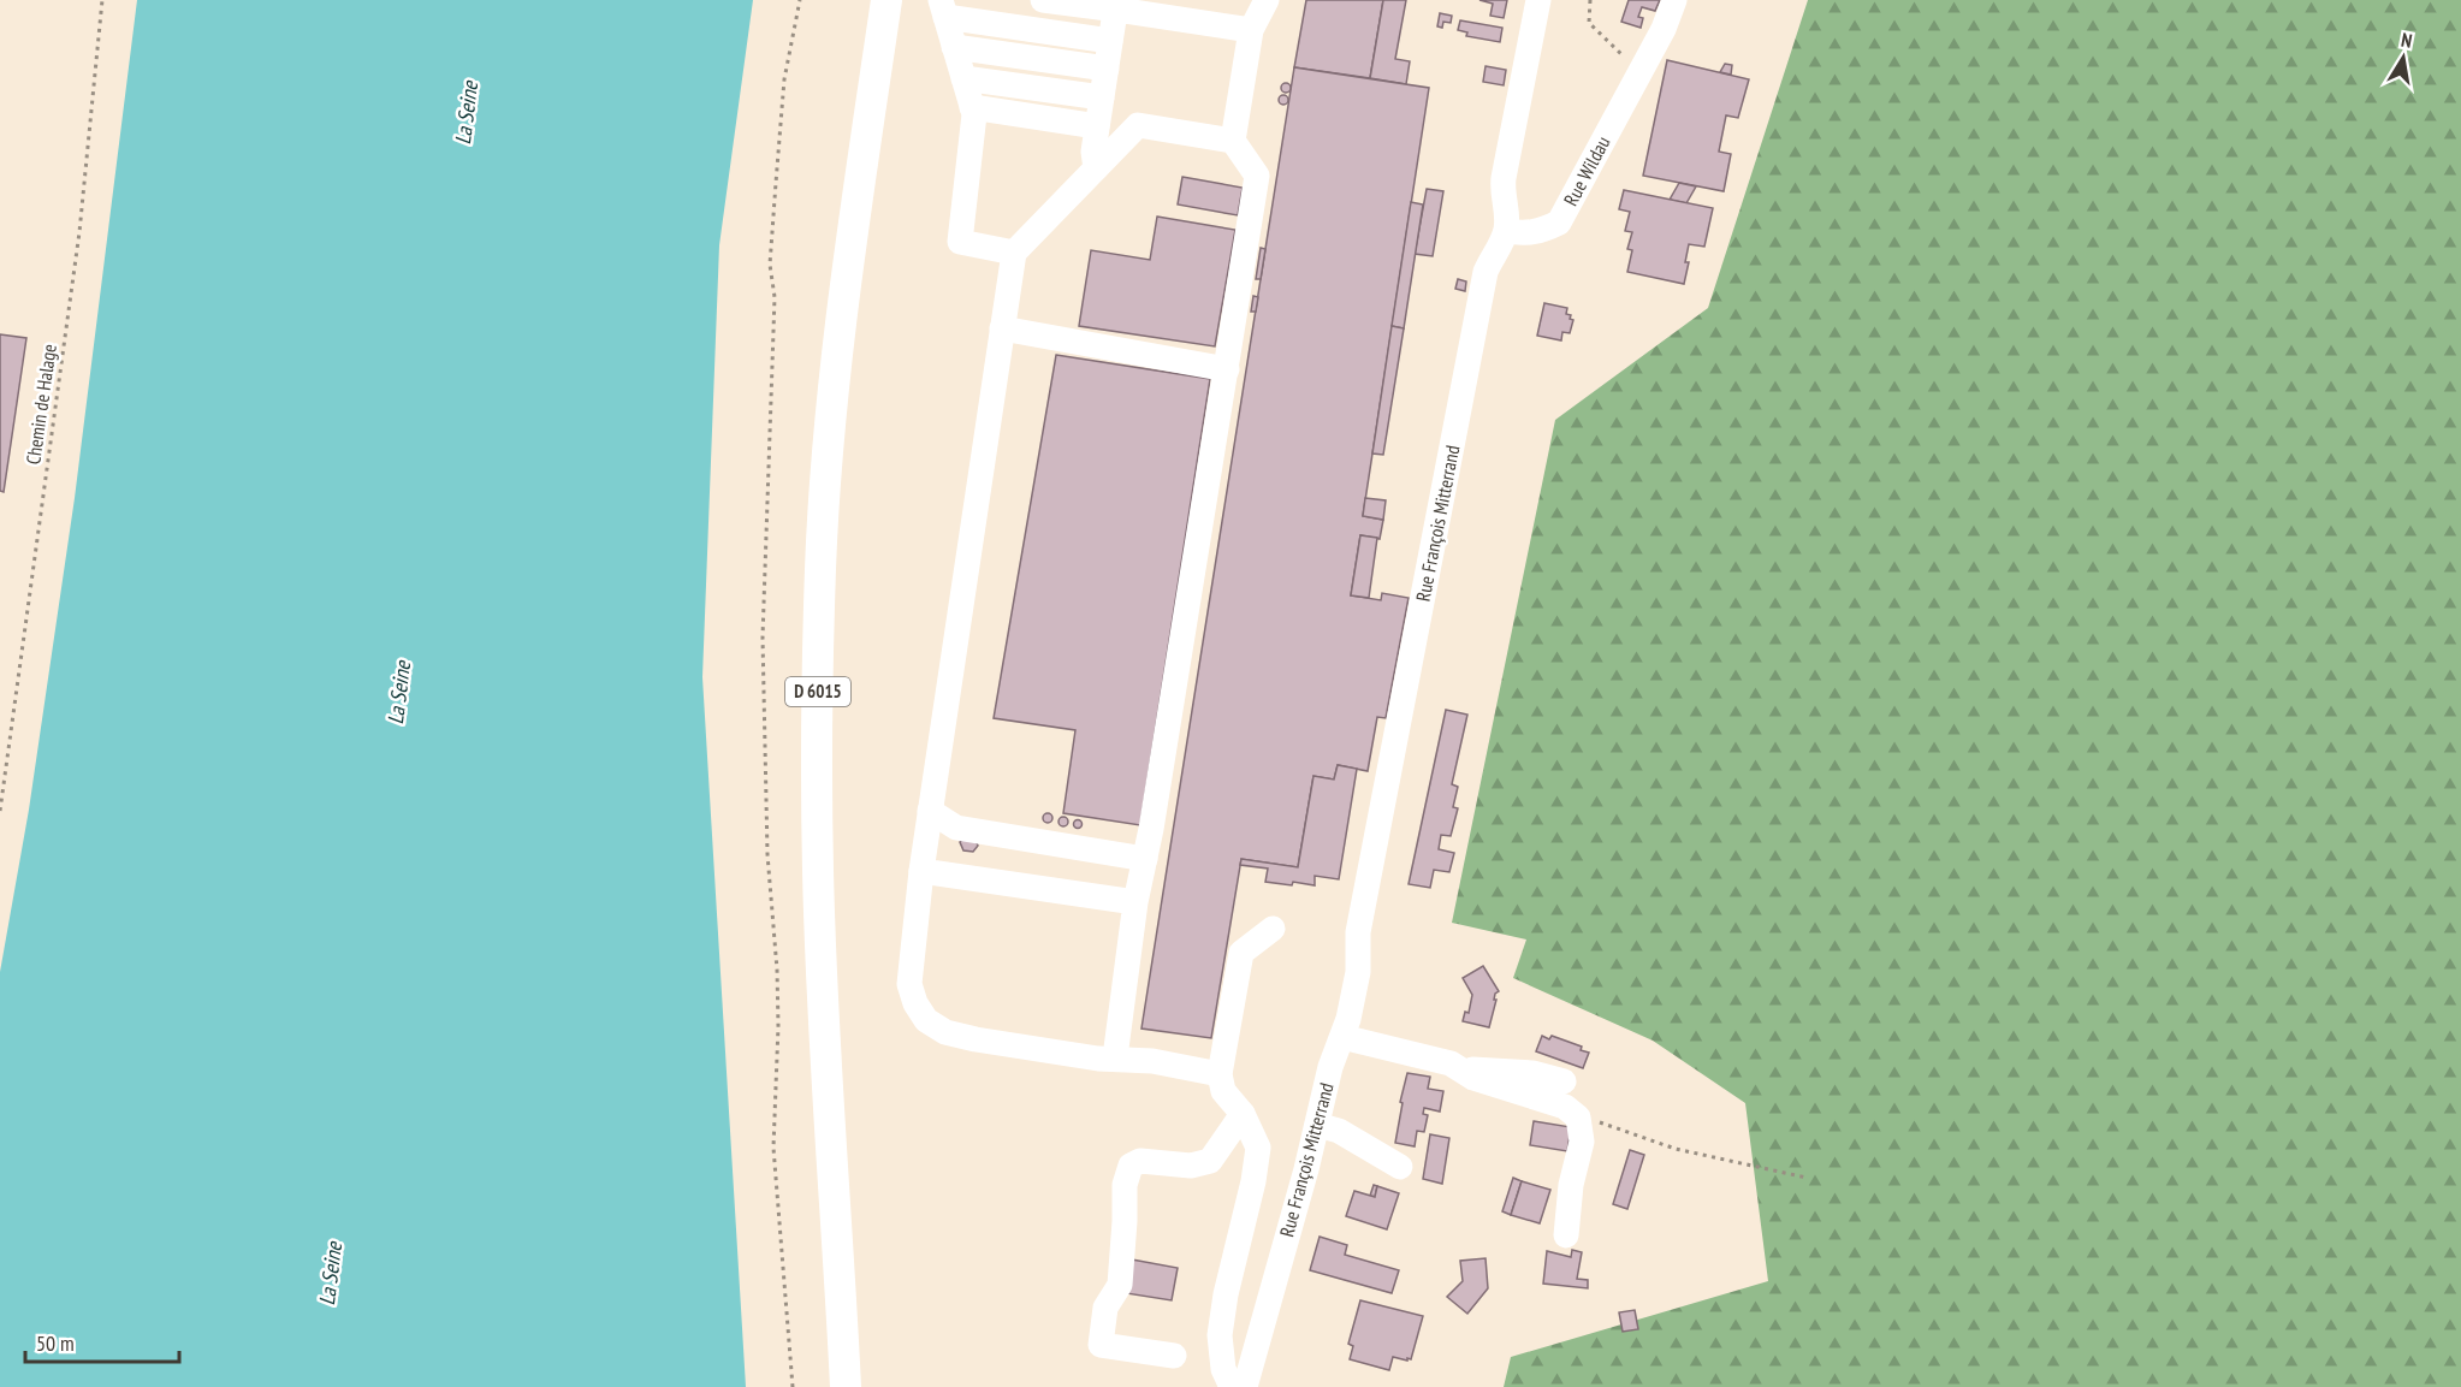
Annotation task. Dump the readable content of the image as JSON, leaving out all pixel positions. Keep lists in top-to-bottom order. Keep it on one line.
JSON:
{"streets":{"main road":["D 6015"],"street":["Rue Wildau","Rue François Mitterrand"],"path":["Chemin de Halage"]},"crossings":[["Rue Wildau","Rue François Mitterrand"]],"water":["La Seine"],"scale_bar":"50 m","north":"top"}
